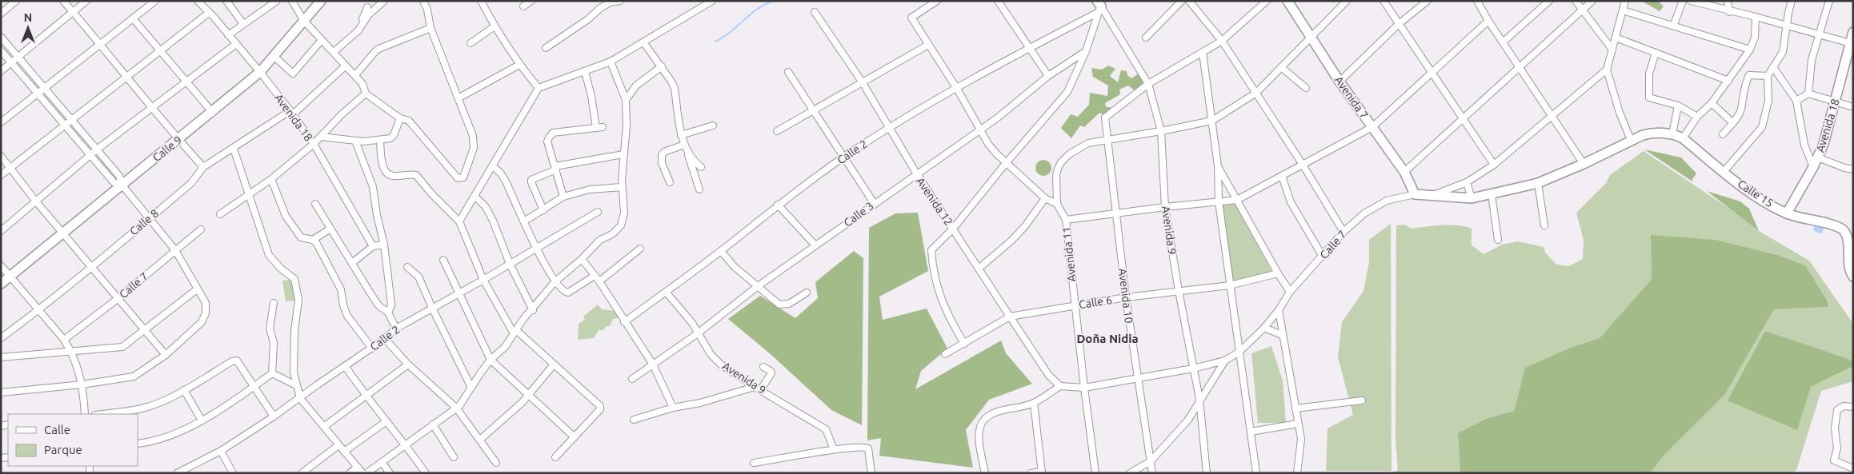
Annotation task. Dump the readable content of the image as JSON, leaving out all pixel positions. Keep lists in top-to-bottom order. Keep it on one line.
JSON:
{"streets":{"main road":["Avenida 7","Avenida 18","Calle 9","Calle 15","Calle 7"],"street":["Calle 2","Avenida 12","Calle 3","Calle 8","Avenida 9","Avenida 11","Avenida 10","Calle 6"]},"crossings":[["Avenida 7","Calle 7"],["Avenida 18","Calle 9"],["Avenida 18","Calle 15"],["Avenida 18","Calle 8"],["Calle 2","Avenida 12"],["Calle 2","Avenida 9"],["Calle 15","Calle 7"],["Avenida 12","Calle 3"],["Avenida 12","Calle 7"],["Avenida 12","Calle 6"],["Calle 3","Avenida 9"],["Avenida 9","Calle 7"],["Avenida 9","Avenida 10"],["Avenida 9","Calle 6"],["Calle 7","Avenida 11"],["Calle 7","Avenida 10"],["Avenida 11","Calle 6"],["Avenida 10","Calle 6"]],"districts":["Doña Nidia"],"legend":["Calle","Parque"],"north":"top"}
